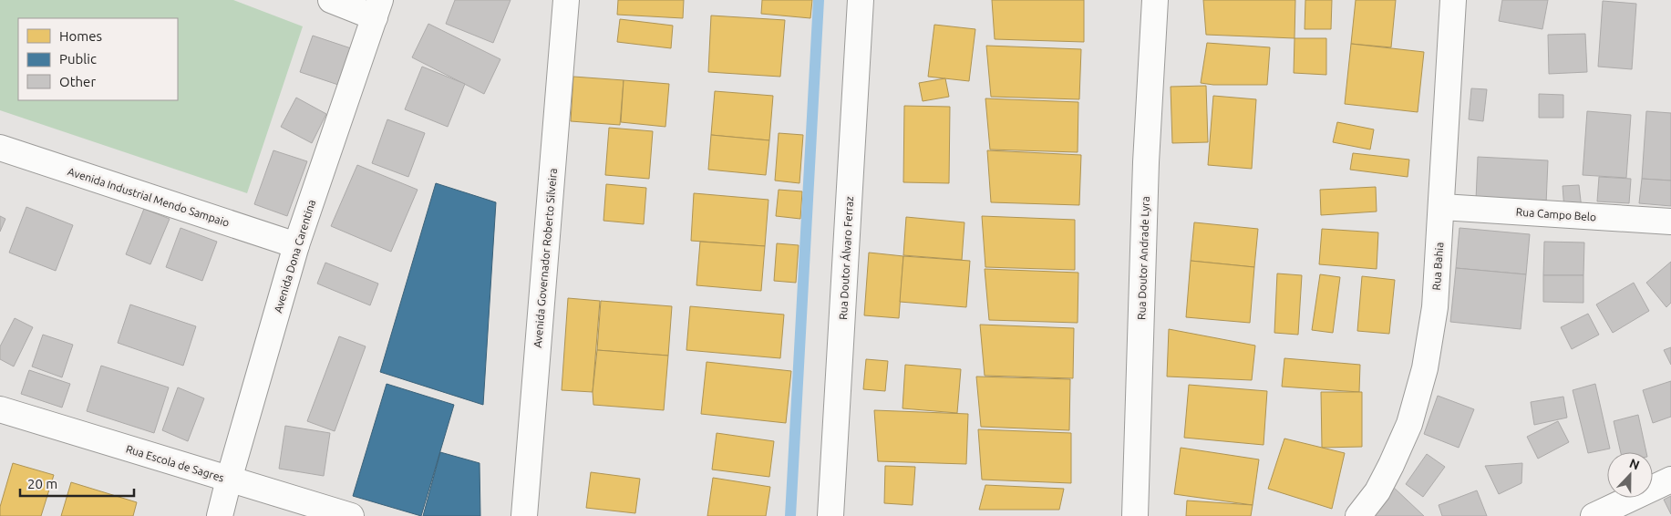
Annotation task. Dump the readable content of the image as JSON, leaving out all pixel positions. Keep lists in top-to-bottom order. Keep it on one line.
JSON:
{"streets":{"street":["Avenida Industrial Mendo Sampaio","Rua Campo Belo","Avenida Dona Carentina","Avenida Governador Roberto Silveira","Rua Doutor Álvaro Ferraz","Rua Doutor Andrade Lyra","Rua Bahia","Rua Escola de Sagres"]},"crossings":[["Avenida Industrial Mendo Sampaio","Avenida Dona Carentina"],["Rua Campo Belo","Rua Bahia"],["Avenida Dona Carentina","Rua Escola de Sagres"]],"legend":["Homes","Public","Other"],"scale_bar":"20 m","north":"top"}
